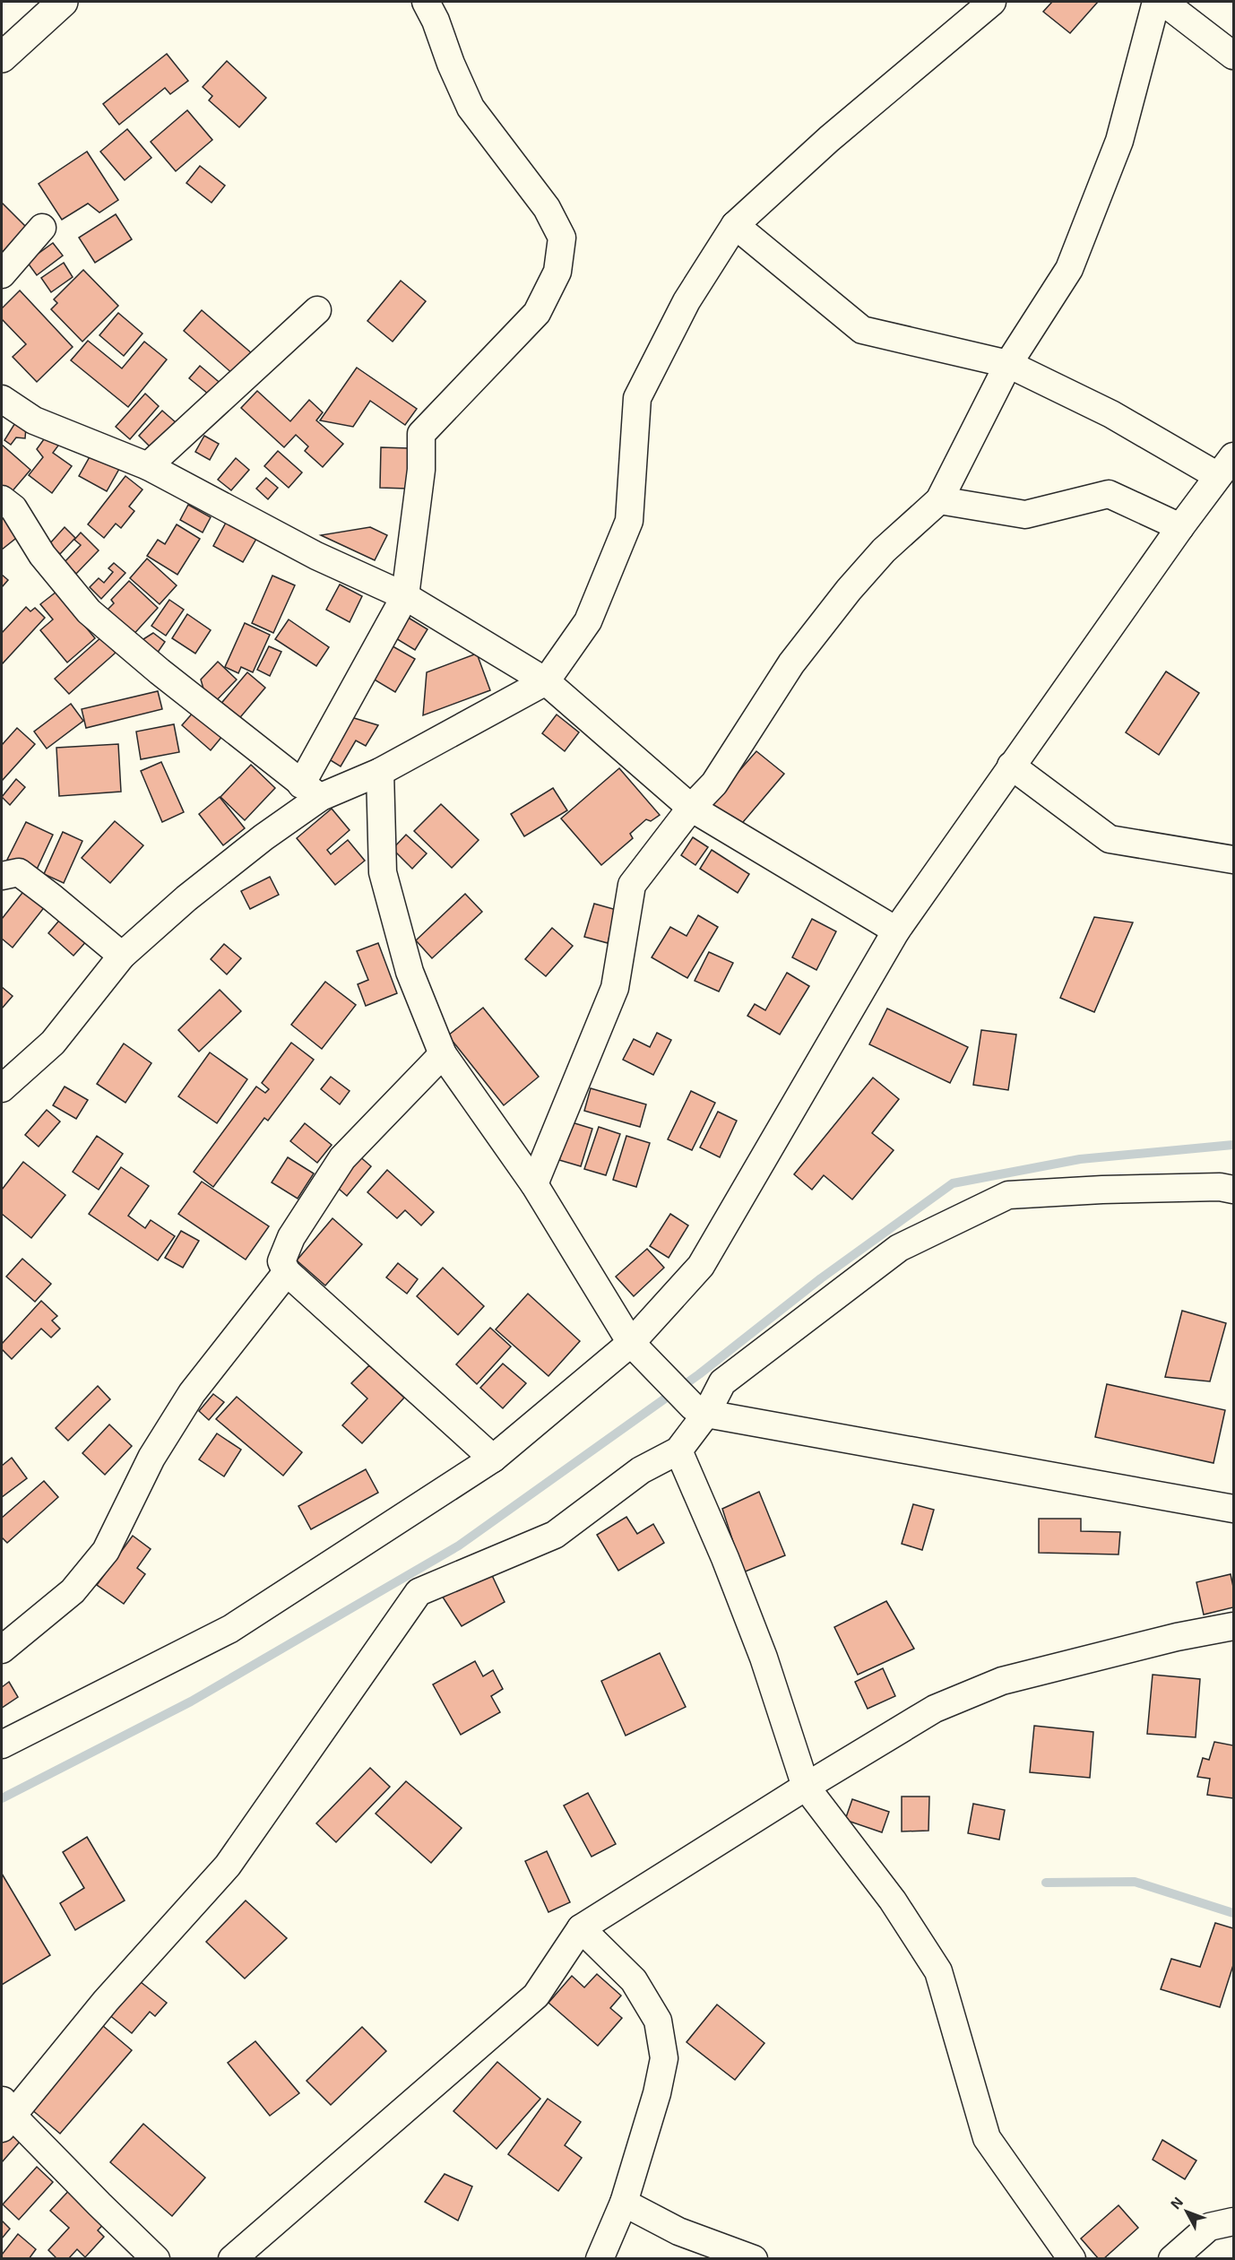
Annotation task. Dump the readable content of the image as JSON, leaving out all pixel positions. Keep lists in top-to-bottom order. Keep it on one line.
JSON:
{"north":"top left"}
